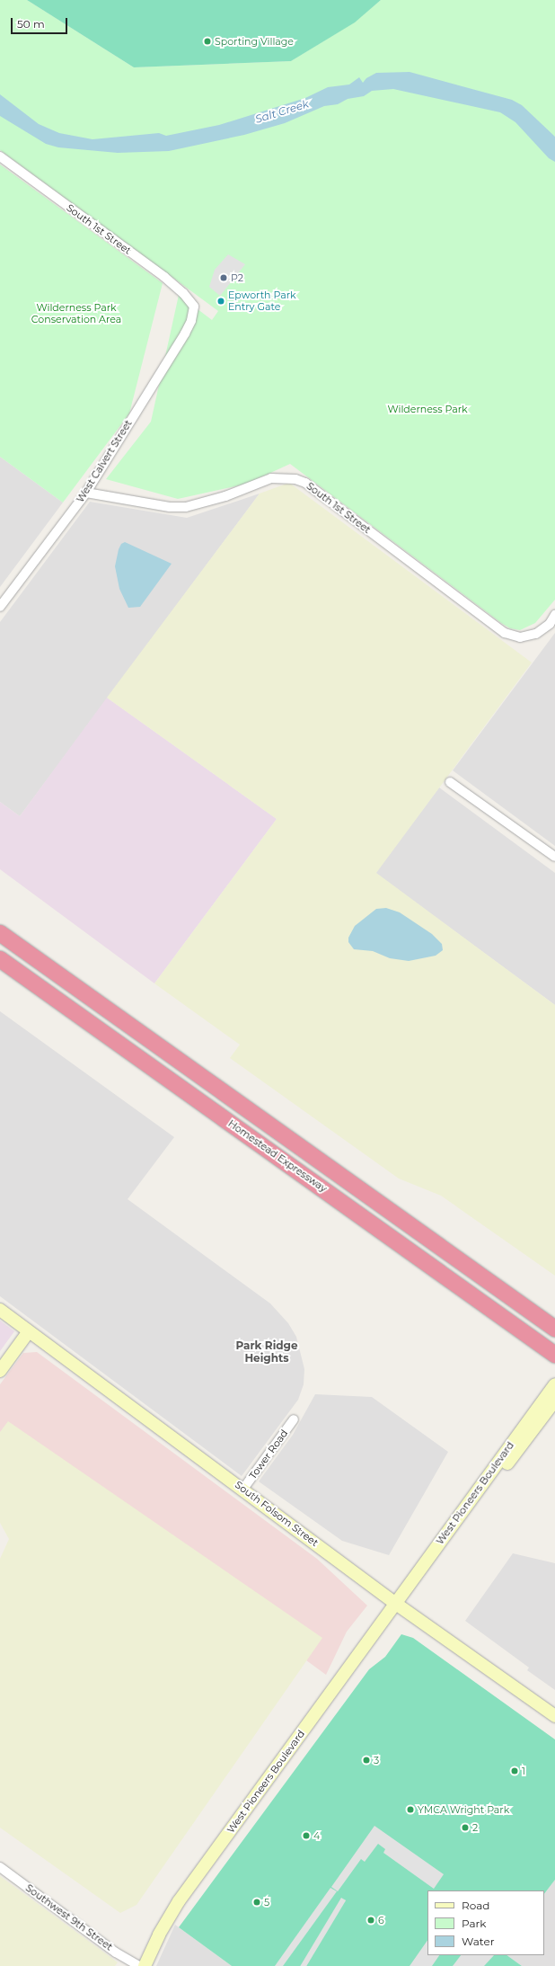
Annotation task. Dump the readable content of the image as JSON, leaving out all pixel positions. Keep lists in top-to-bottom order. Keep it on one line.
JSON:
{"streets":{"highway":["Homestead Expressway"],"main road":["West Pioneers Boulevard","South Folsom Street"],"street":["South 1st Street","West Calvert Street","Tower Road","Southwest 9th Street"]},"crossings":[["South 1st Street","West Calvert Street"],["Tower Road","South Folsom Street"],["West Pioneers Boulevard","South Folsom Street"]],"districts":["Park Ridge Heights"],"water":["Salt Creek"],"parks":["Wilderness Park Conservation Area","Wilderness Park"],"places":["Sporting Village","P2","Epworth Park Entry Gate","3","1","YMCA Wright Park","2","4","5","6"],"legend":["Road","Park","Water"],"scale_bar":"50 m"}
